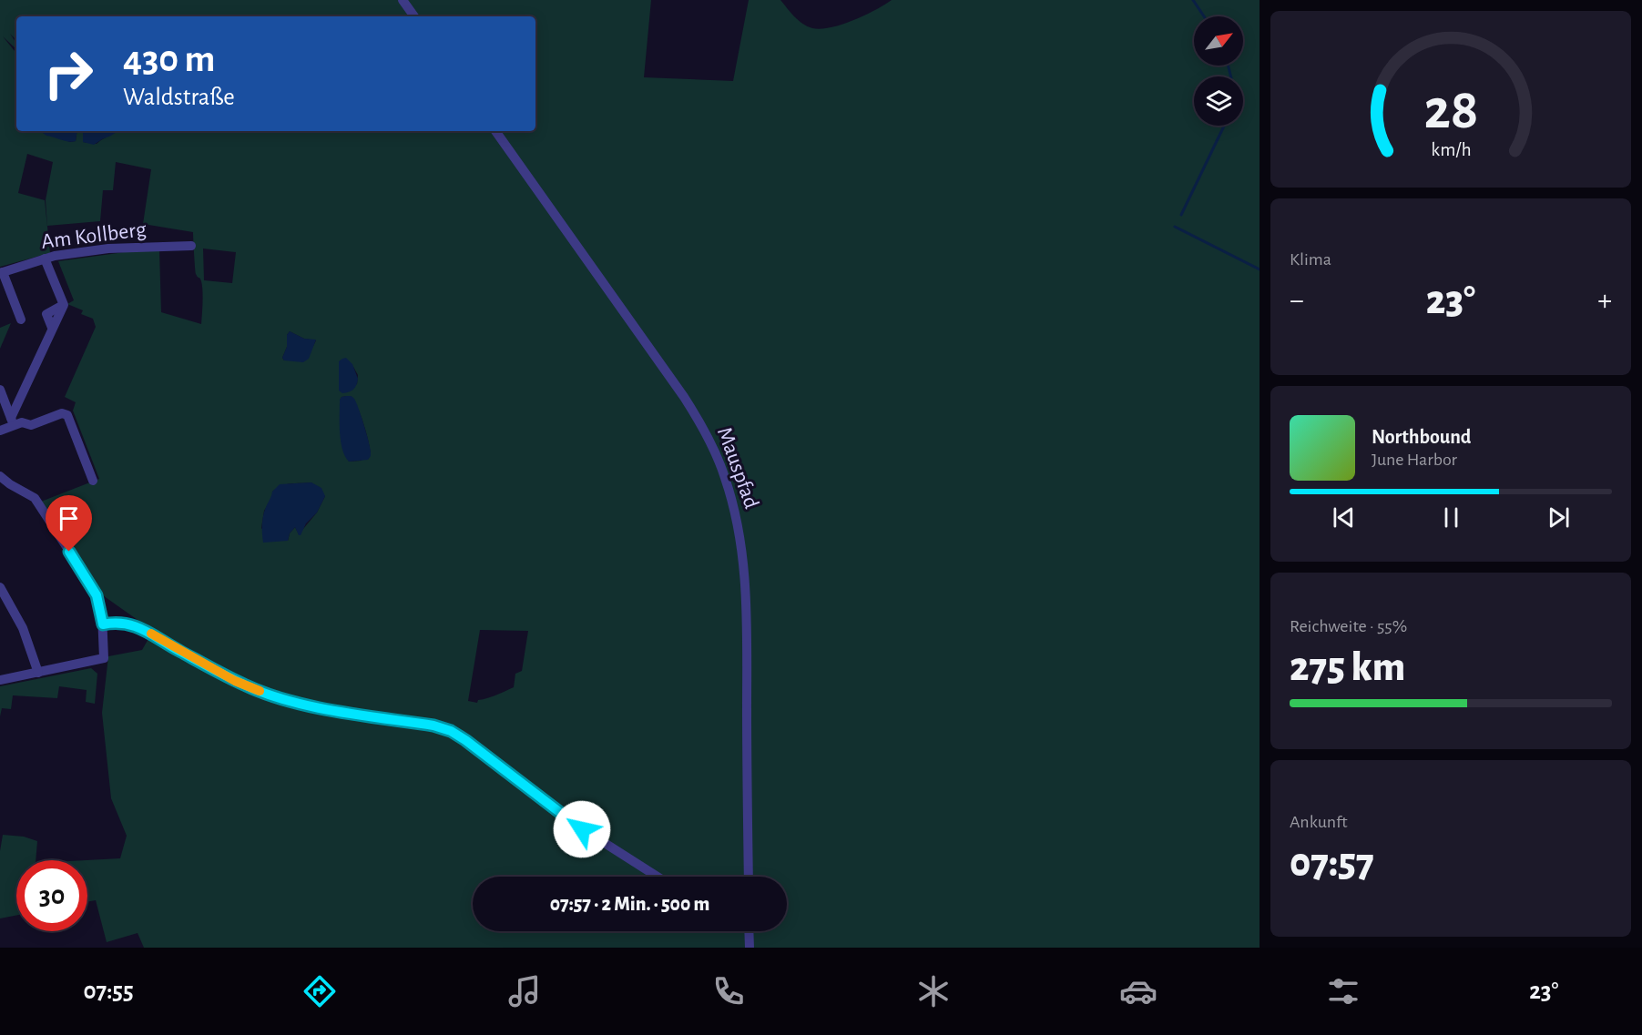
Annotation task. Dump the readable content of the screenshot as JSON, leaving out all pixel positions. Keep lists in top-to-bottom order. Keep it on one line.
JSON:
{"streets":{"street":["Am Kollberg","Mauspfad"]},"north":"top right","page":{"turn":["430 m","Waldstraße"],"tile":["Klima",["Reichweite · 55%","275 km"],["Ankunft","07:57"]],"heat":["−","23°","+"],"song":["Northbound","June Harbor"],"limit":"30","trip":"07:57 · 2 Min. · 500 m","tabs":["07:55","23°"],"gauge":["28","km/h"]}}
